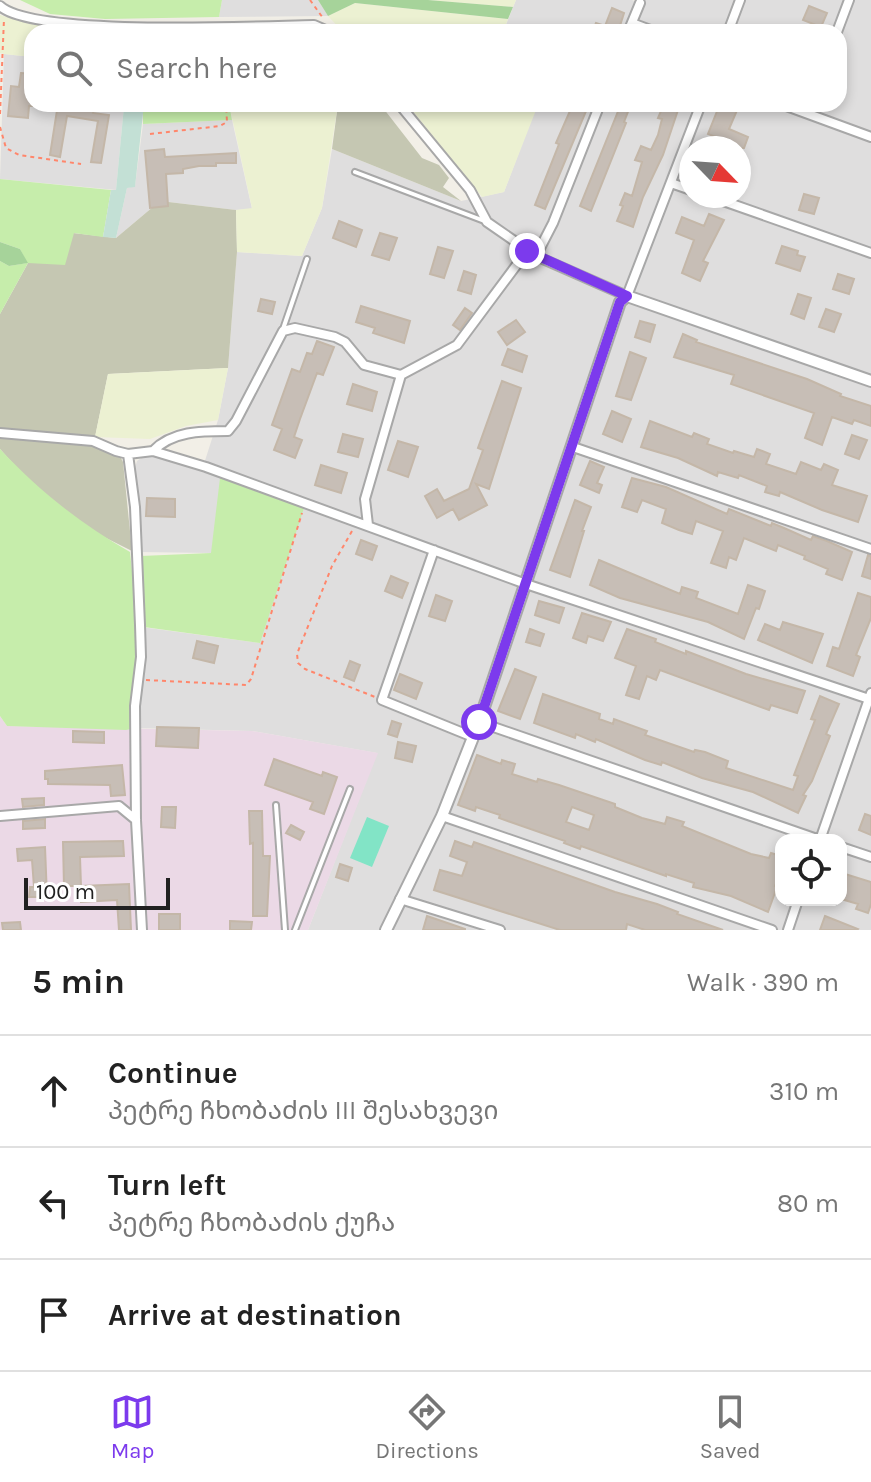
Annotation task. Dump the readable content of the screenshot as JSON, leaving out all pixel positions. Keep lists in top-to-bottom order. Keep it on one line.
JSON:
{"scale_bar":"100 m","north":"bottom right","page":{"search":"Search here","scale":"100 m","heading":["5 min","Walk · 390 m"],"list":[["Continue","პეტრე ჩხობაძის III შესახვევი","310 m"],["Turn left","პეტრე ჩხობაძის ქუჩა","80 m"],"Arrive at destination"],"nav":["Map","Directions","Saved"]}}
